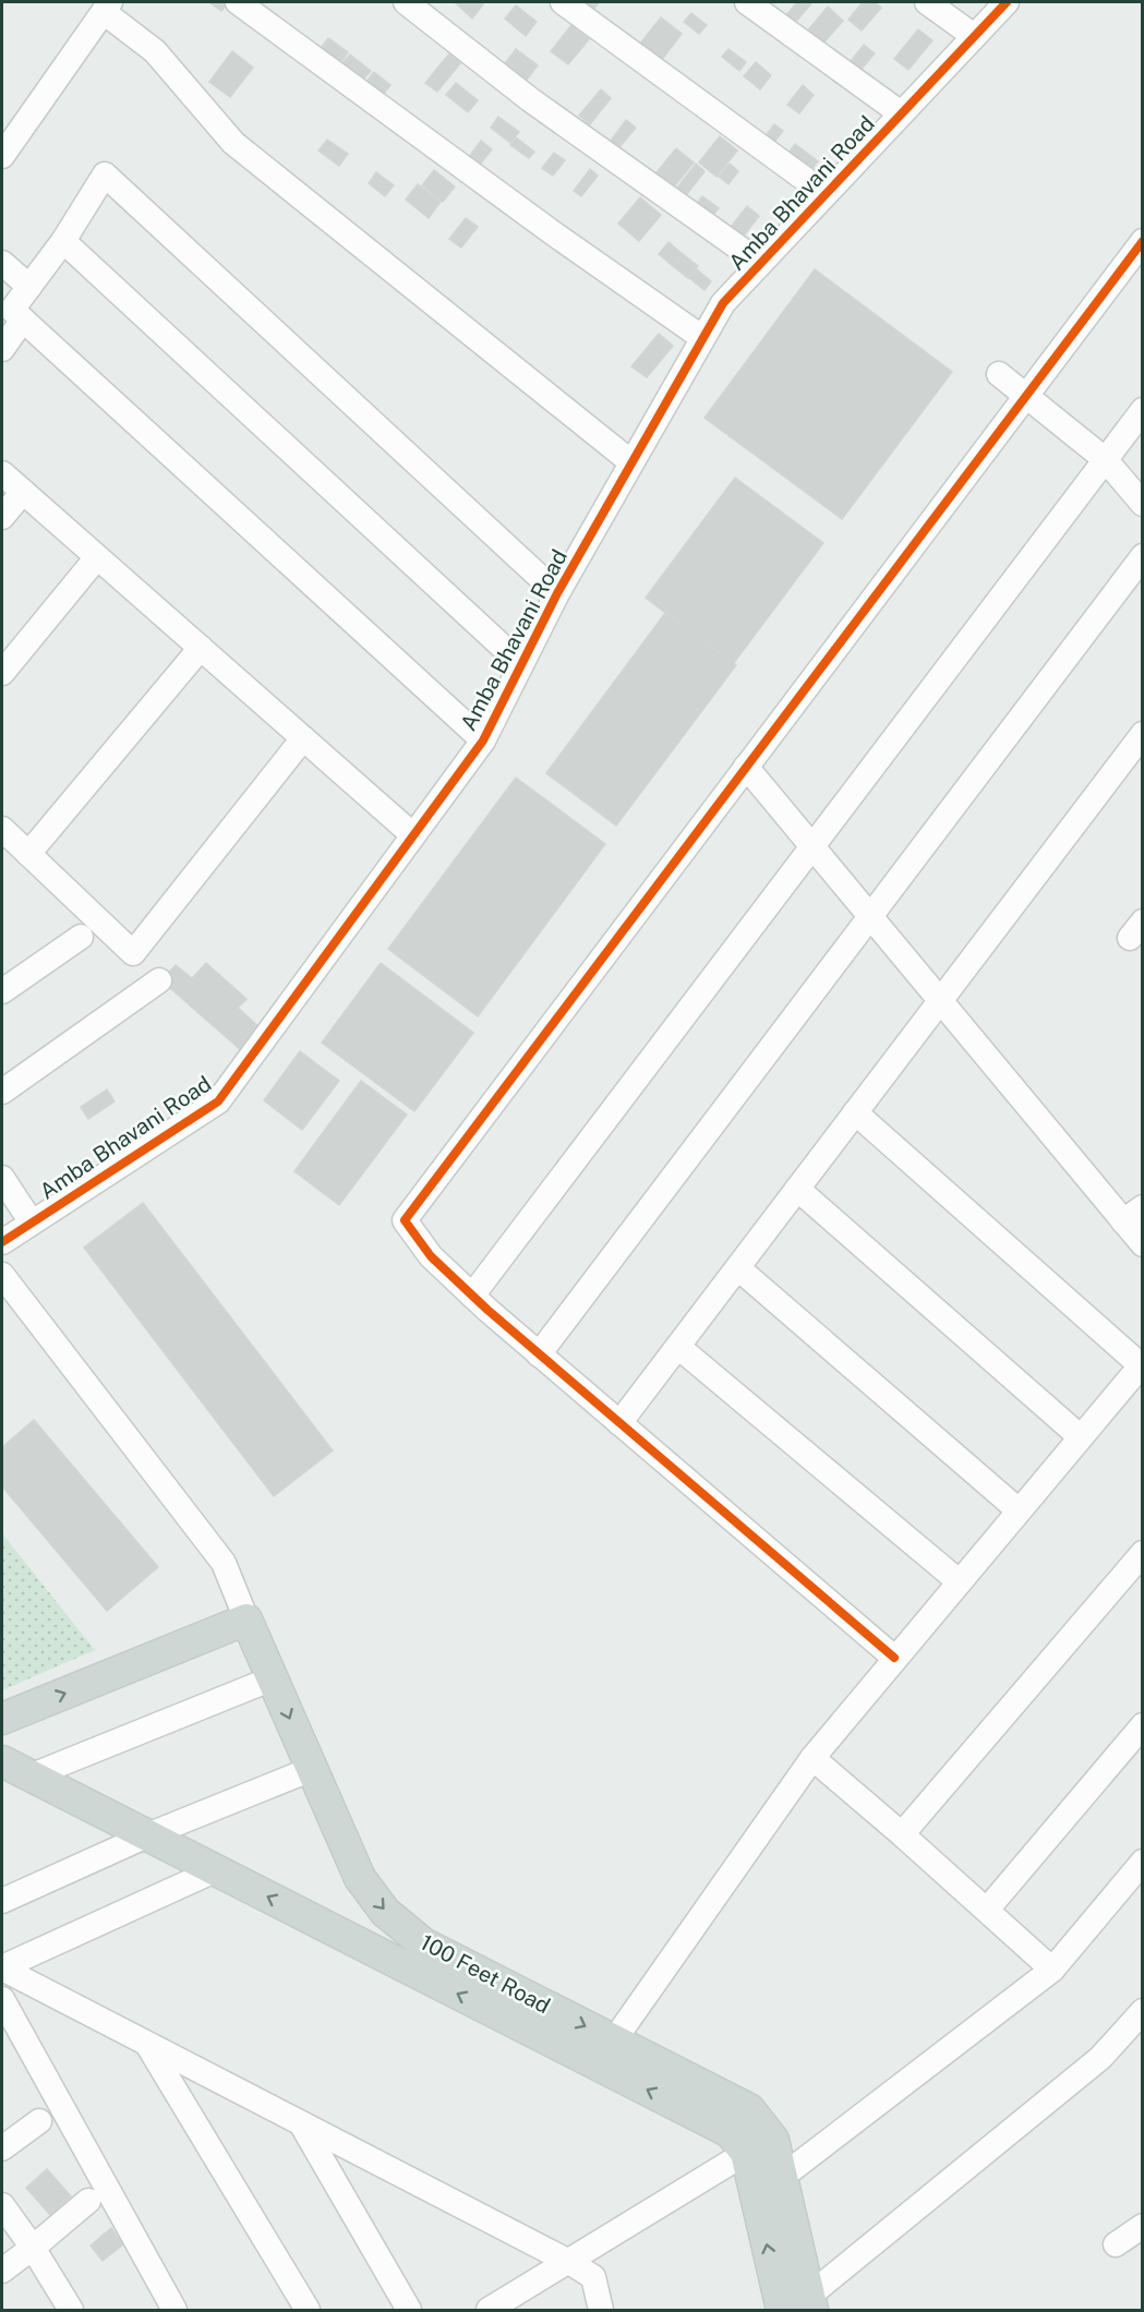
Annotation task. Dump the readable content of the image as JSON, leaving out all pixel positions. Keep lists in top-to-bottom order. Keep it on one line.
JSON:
{"streets":{"main road":["100 Feet Road"],"street":["Amba Bhavani Road"]}}
